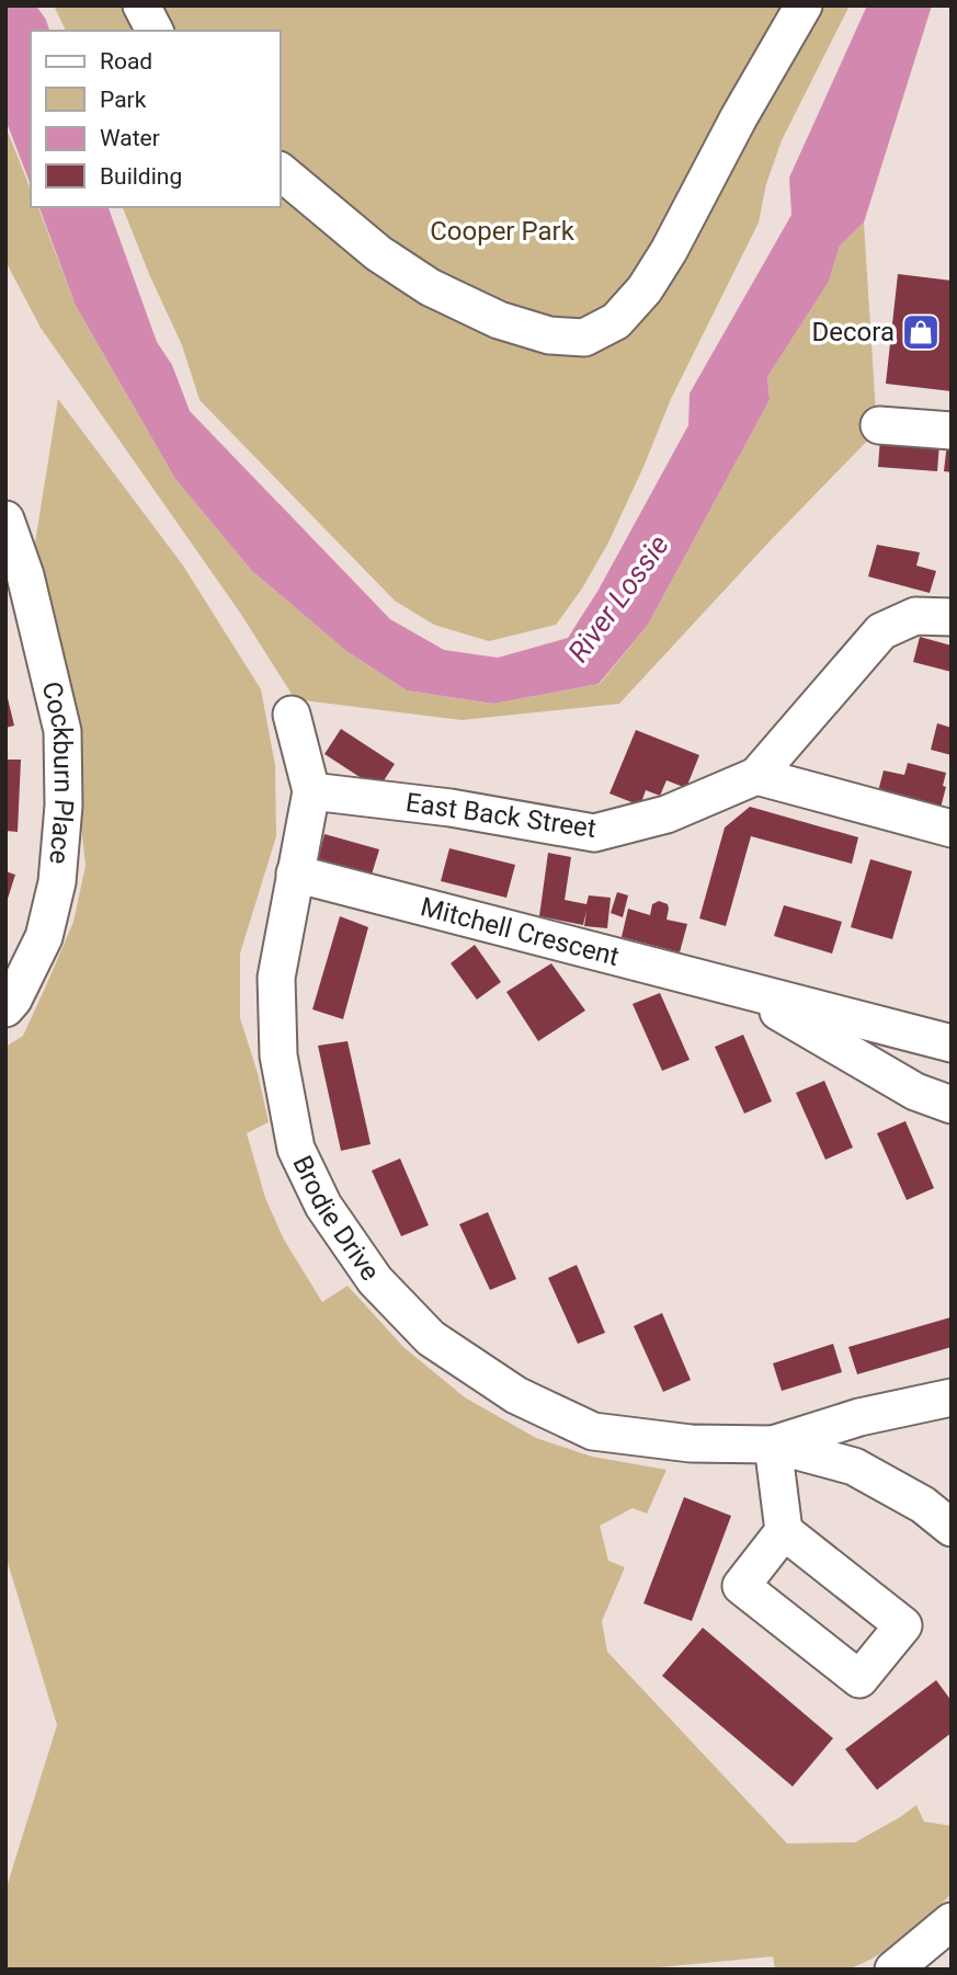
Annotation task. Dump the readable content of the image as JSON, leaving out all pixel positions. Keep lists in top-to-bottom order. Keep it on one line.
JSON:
{"streets":{"street":["Cockburn Place","East Back Street","Mitchell Crescent","Brodie Drive"]},"crossings":[["East Back Street","Brodie Drive"],["Mitchell Crescent","Brodie Drive"]],"water":["River Lossie"],"parks":["Cooper Park"],"places":{"shop":["Decora"]},"legend":["Road","Park","Water","Building"]}
